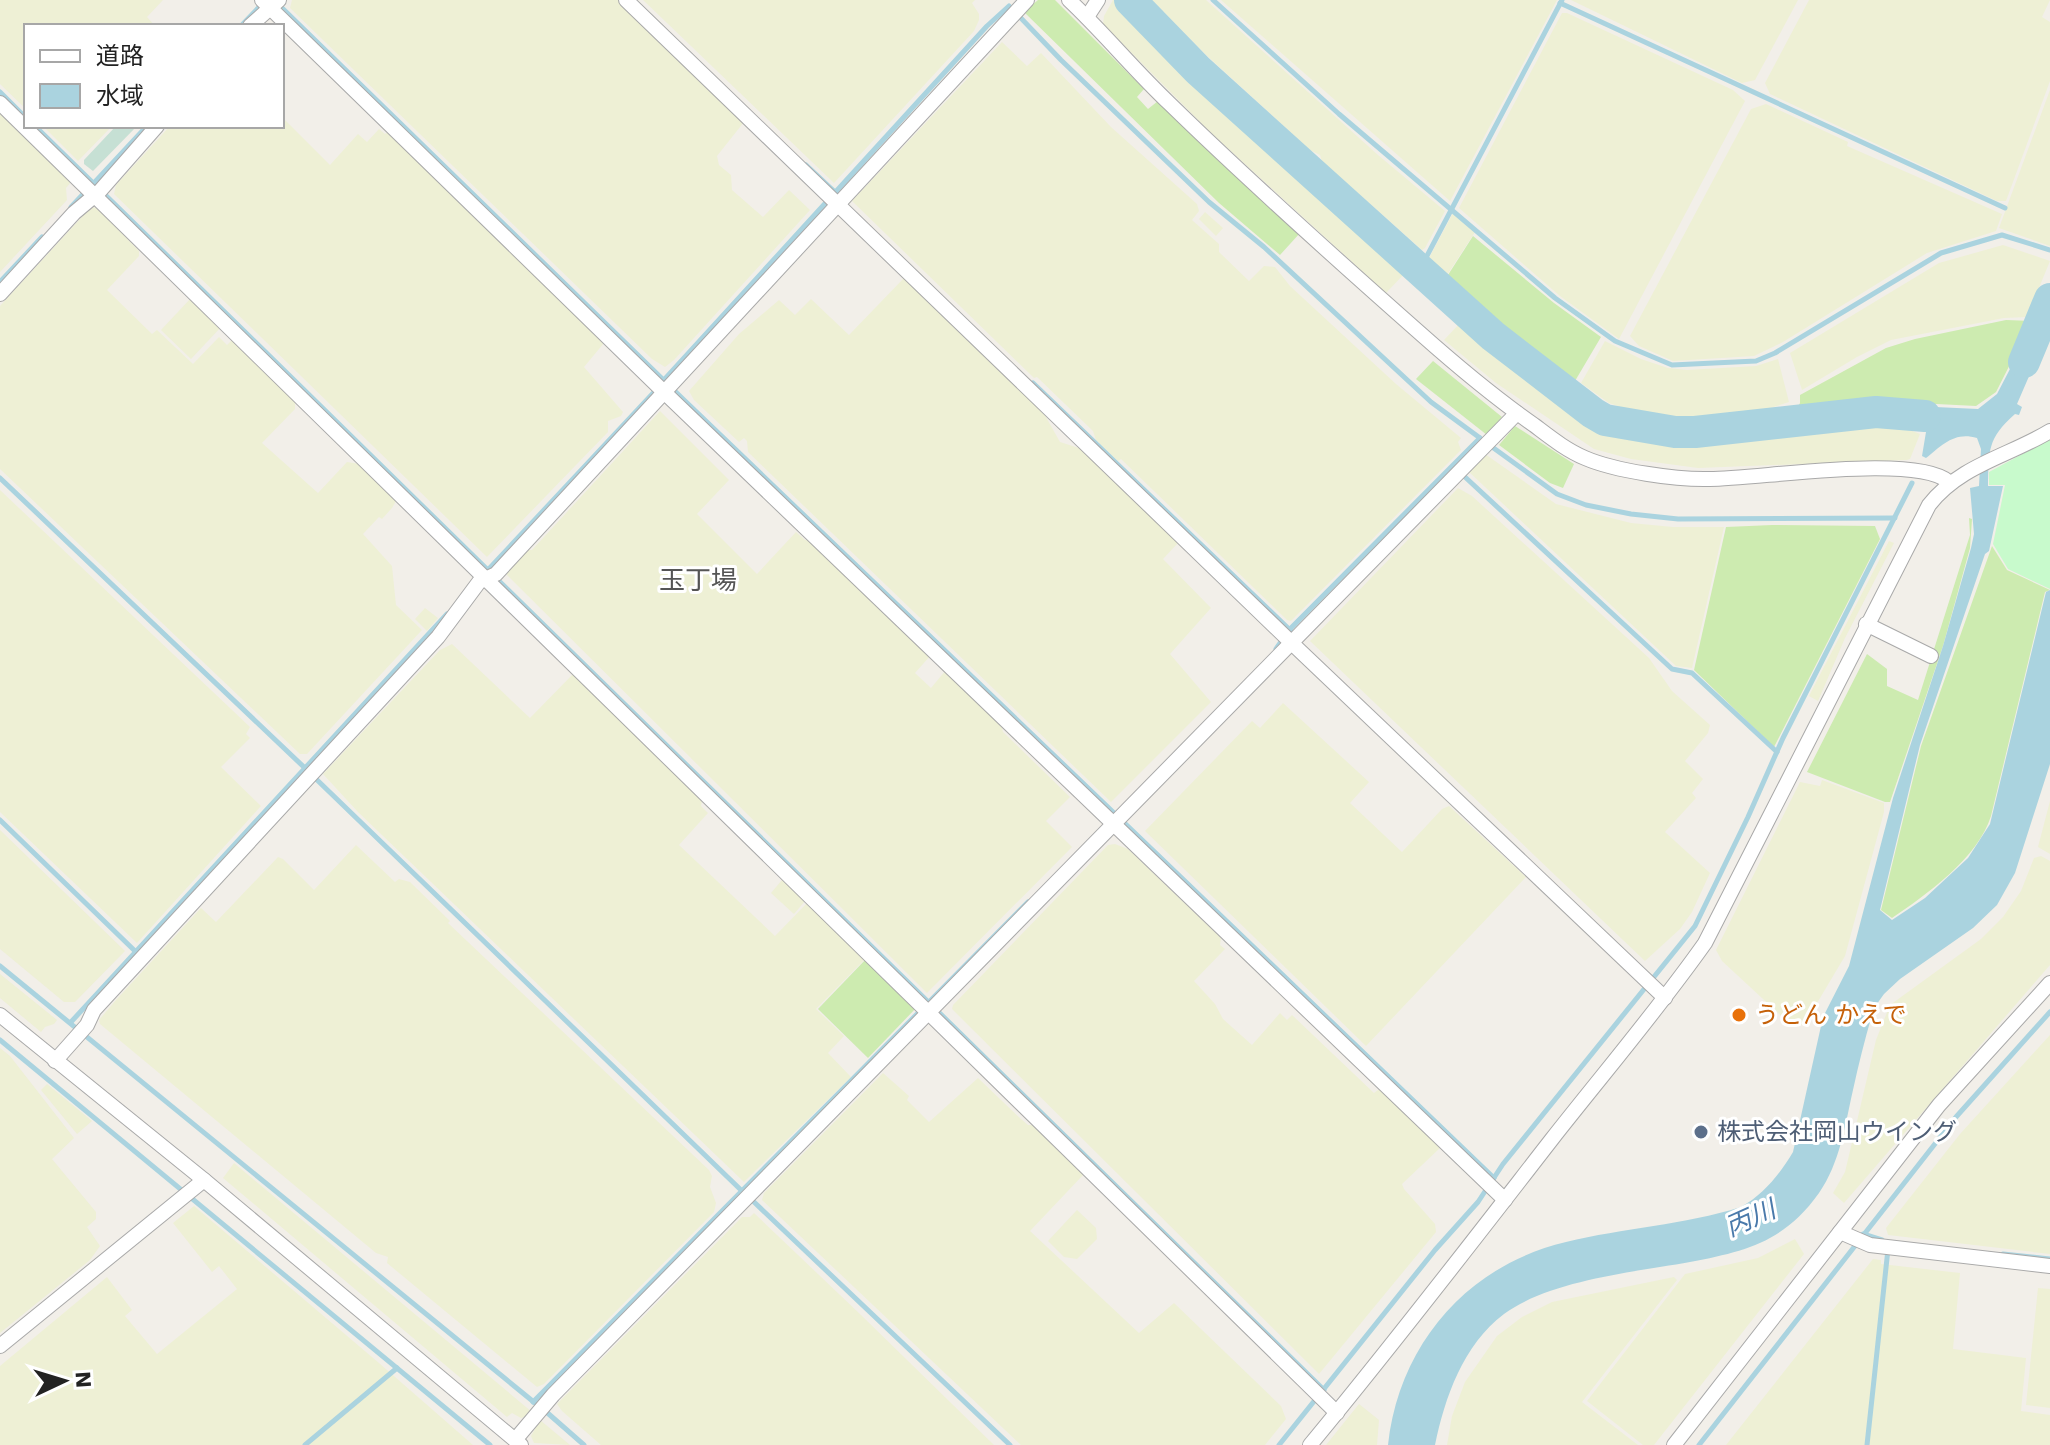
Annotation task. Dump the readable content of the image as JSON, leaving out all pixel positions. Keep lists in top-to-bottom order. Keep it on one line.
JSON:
{"districts":["玉丁場"],"water":["丙川"],"places":["うどん かえで","株式会社岡山ウイング"],"legend":["道路","水域"],"north":"right"}
